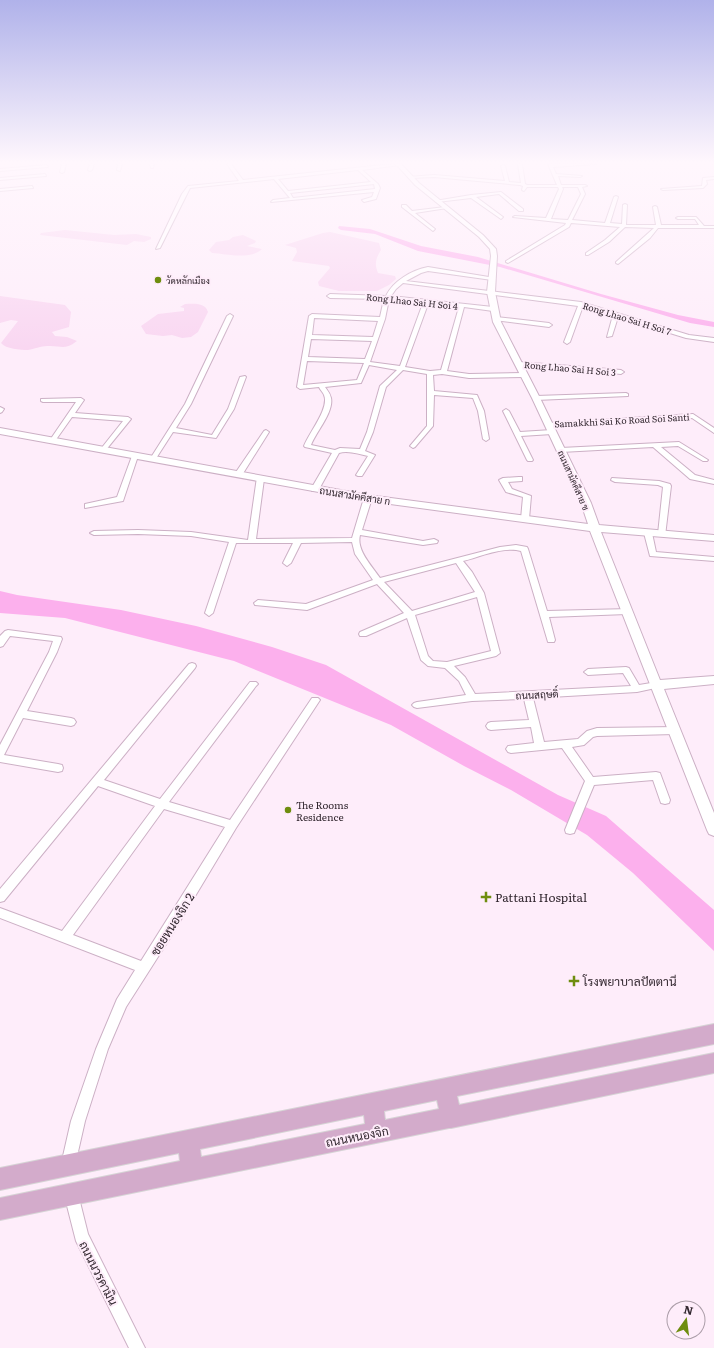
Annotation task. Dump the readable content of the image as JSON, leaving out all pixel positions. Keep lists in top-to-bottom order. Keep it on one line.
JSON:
{"streets":{"main road":["ถนนสามัคคีสาย ข","ถนนสามัคคีสาย ก","ถนนหนองจิก"],"street":["Rong Lhao Sai H Soi 4","Rong Lhao Sai H Soi 7","Rong Lhao Sai H Soi 3","Samakkhi Sai Ko Road Soi Santi","ถนนสฤษดิ์","ซอยหนองจิก 2","ถนนนวรคามิน"]},"crossings":[["Rong Lhao Sai H Soi 4","ถนนสามัคคีสาย ข"],["Rong Lhao Sai H Soi 7","ถนนสามัคคีสาย ข"],["Rong Lhao Sai H Soi 3","ถนนสามัคคีสาย ข"],["Samakkhi Sai Ko Road Soi Santi","ถนนสามัคคีสาย ข"],["ถนนสามัคคีสาย ข","ถนนสามัคคีสาย ก"],["ถนนสามัคคีสาย ข","ถนนสฤษดิ์"],["ถนนหนองจิก","ถนนนวรคามิน"]],"places":{"other":["วัดหลักเมือง","The Rooms Residence"],"health":["Pattani Hospital","โรงพยาบาลปัตตานี"]},"north":"top"}
